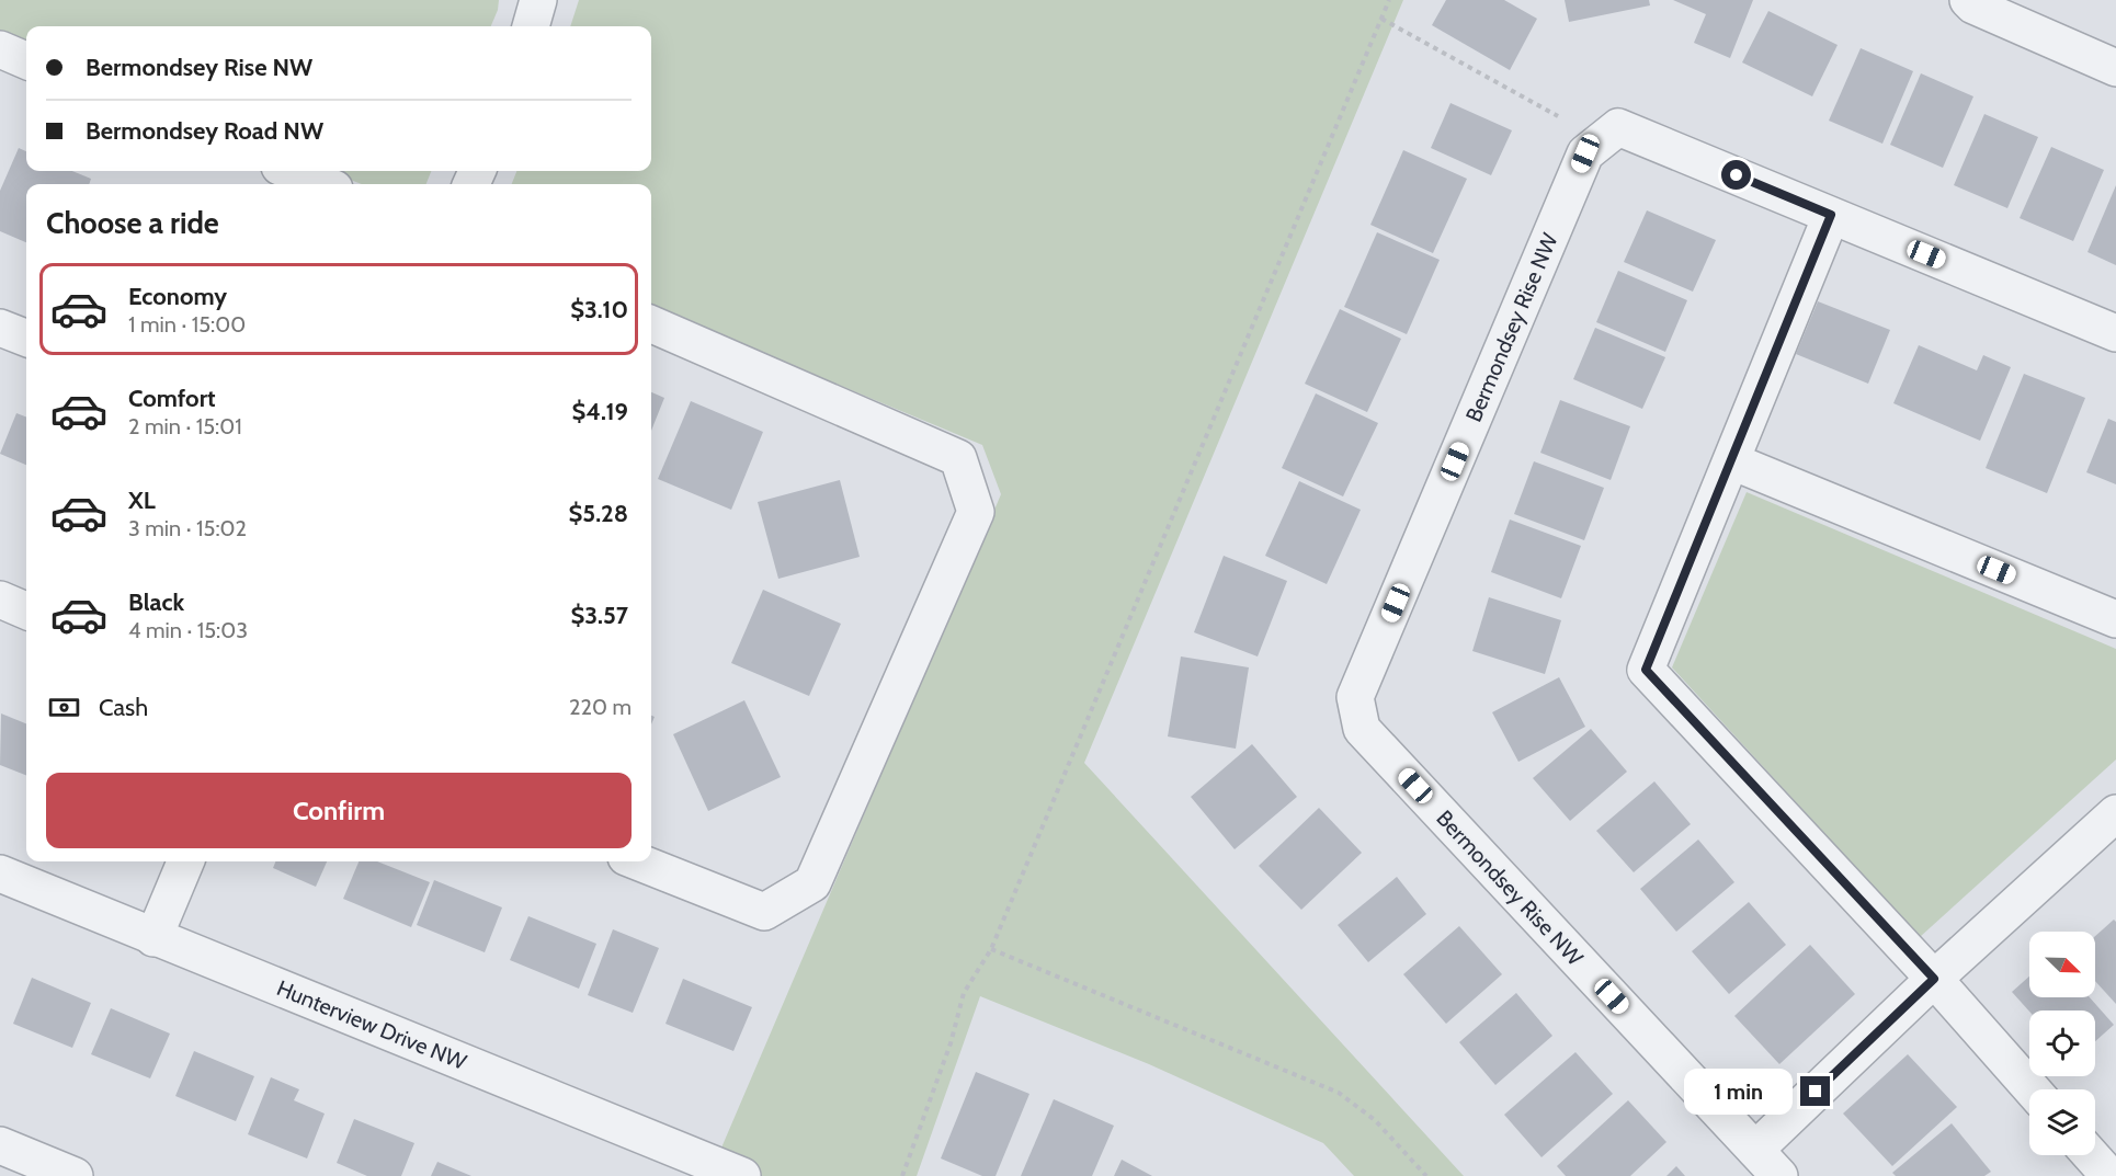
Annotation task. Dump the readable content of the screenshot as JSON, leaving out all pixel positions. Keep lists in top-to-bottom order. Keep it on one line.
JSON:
{"streets":{"street":["Bermondsey Rise NW","Hunterview Drive NW"]},"north":"bottom right","page":{"banner":["Bermondsey Rise NW","Bermondsey Road NW"],"heading":"Choose a ride","list":[{"name":"Economy","note":"1 min · 15:00","value":"$3.10"},{"name":"Comfort","note":"2 min · 15:01","value":"$4.19"},{"name":"XL","note":"3 min · 15:02","value":"$5.28"},{"name":"Black","note":"4 min · 15:03","value":"$3.57"}],"pay":["Cash","220 m"],"buttons":"Confirm","bubble":"1 min"}}
